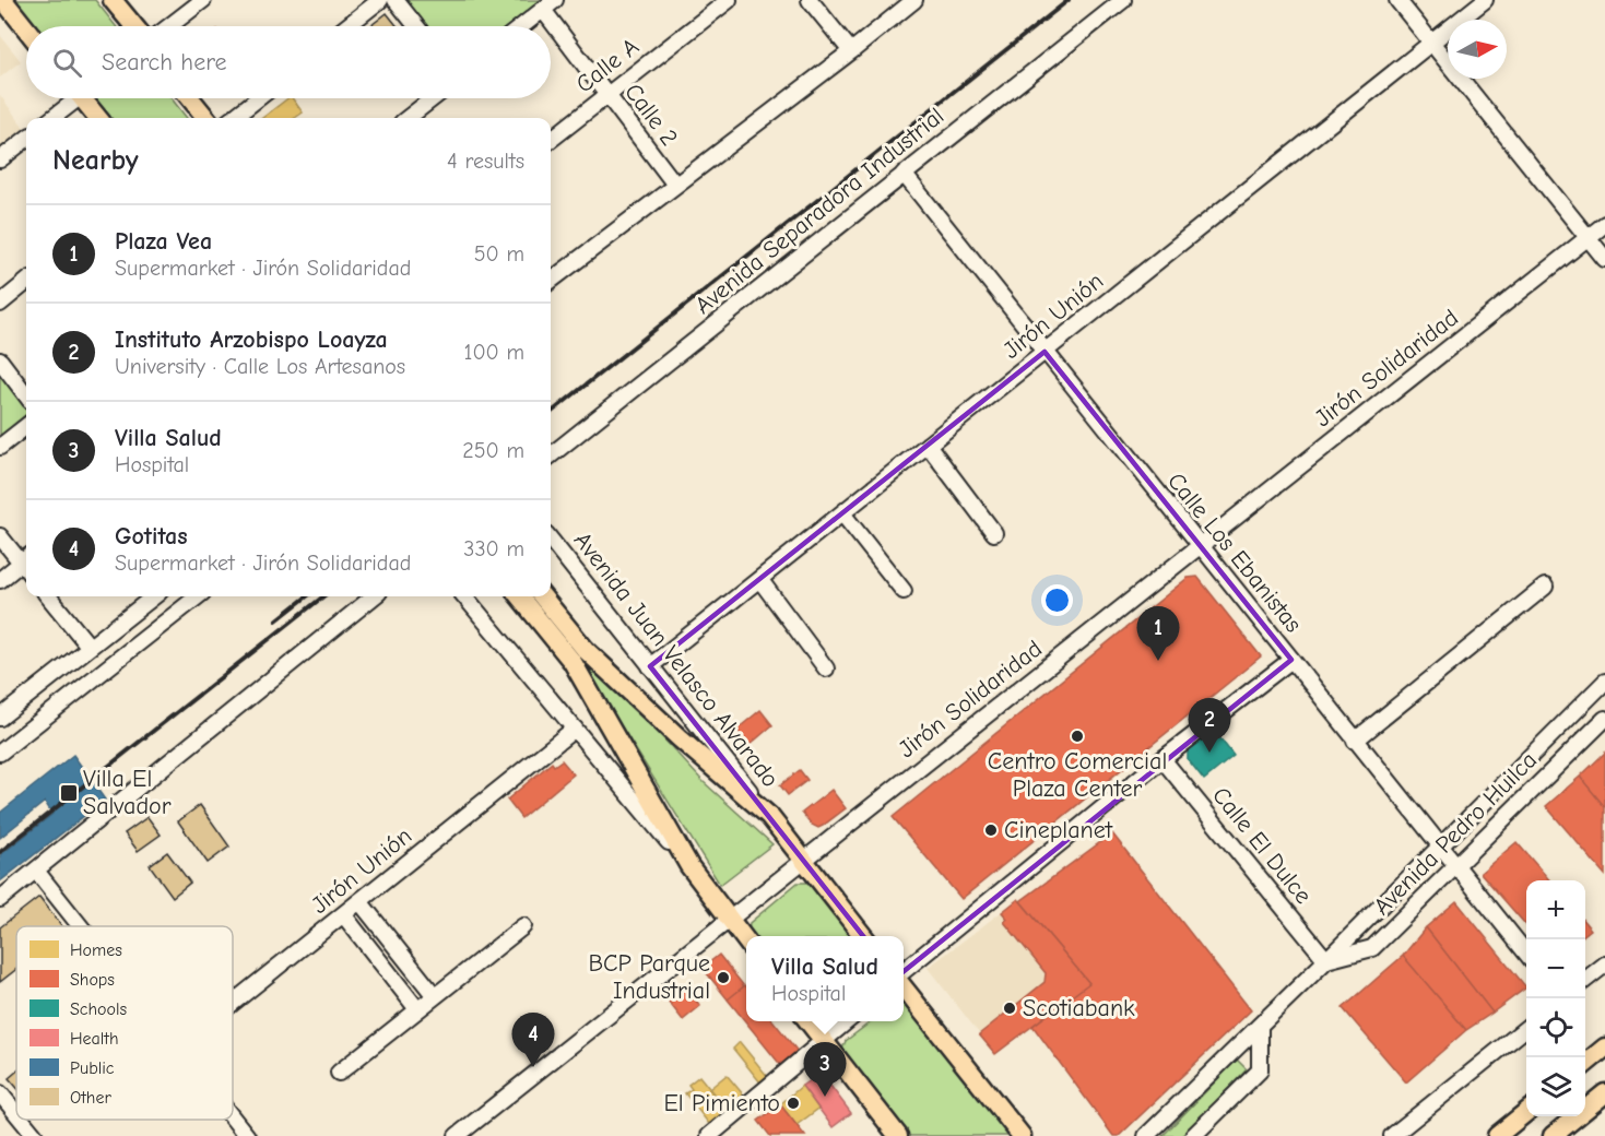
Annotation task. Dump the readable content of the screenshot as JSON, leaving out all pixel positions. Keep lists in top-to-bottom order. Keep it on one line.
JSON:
{"streets":{"main road":["Avenida Juan Velasco Alvarado"],"street":["Calle A","Calle 2","Avenida Separadora Industrial","Jirón Unión","Jirón Solidaridad","Calle Los Ebanistas","Avenida Pedro Huilca","Calle El Dulce"]},"crossings":[["Calle A","Calle 2"],["Avenida Separadora Industrial","Calle Los Ebanistas"],["Jirón Unión","Calle Los Ebanistas"],["Jirón Unión","Avenida Juan Velasco Alvarado"],["Jirón Solidaridad","Calle Los Ebanistas"],["Jirón Solidaridad","Avenida Juan Velasco Alvarado"],["Calle Los Ebanistas","Avenida Pedro Huilca"],["Avenida Pedro Huilca","Calle El Dulce"]],"places":{"other":["Centro Comercial Plaza Center","Cineplanet","BCP Parque Industrial","Scotiabank","El Pimiento"],"transit":["Villa El Salvador"]},"legend":["Homes","Shops","Schools","Health","Public","Other"],"north":"right","page":{"search":"Search here","heading":["Nearby","4 results"],"list":[{"mark":"1","name":"Plaza Vea","note":"Supermarket · Jirón Solidaridad","value":"50 m"},{"mark":"2","name":"Instituto Arzobispo Loayza","note":"University · Calle Los Artesanos","value":"100 m"},{"mark":"3","name":"Villa Salud","note":"Hospital","value":"250 m"},{"mark":"4","name":"Gotitas","note":"Supermarket · Jirón Solidaridad","value":"330 m"}],"pins":["1","2","4","3"],"map_buttons":["+","−"],"popup":["Villa Salud","Hospital"]}}
